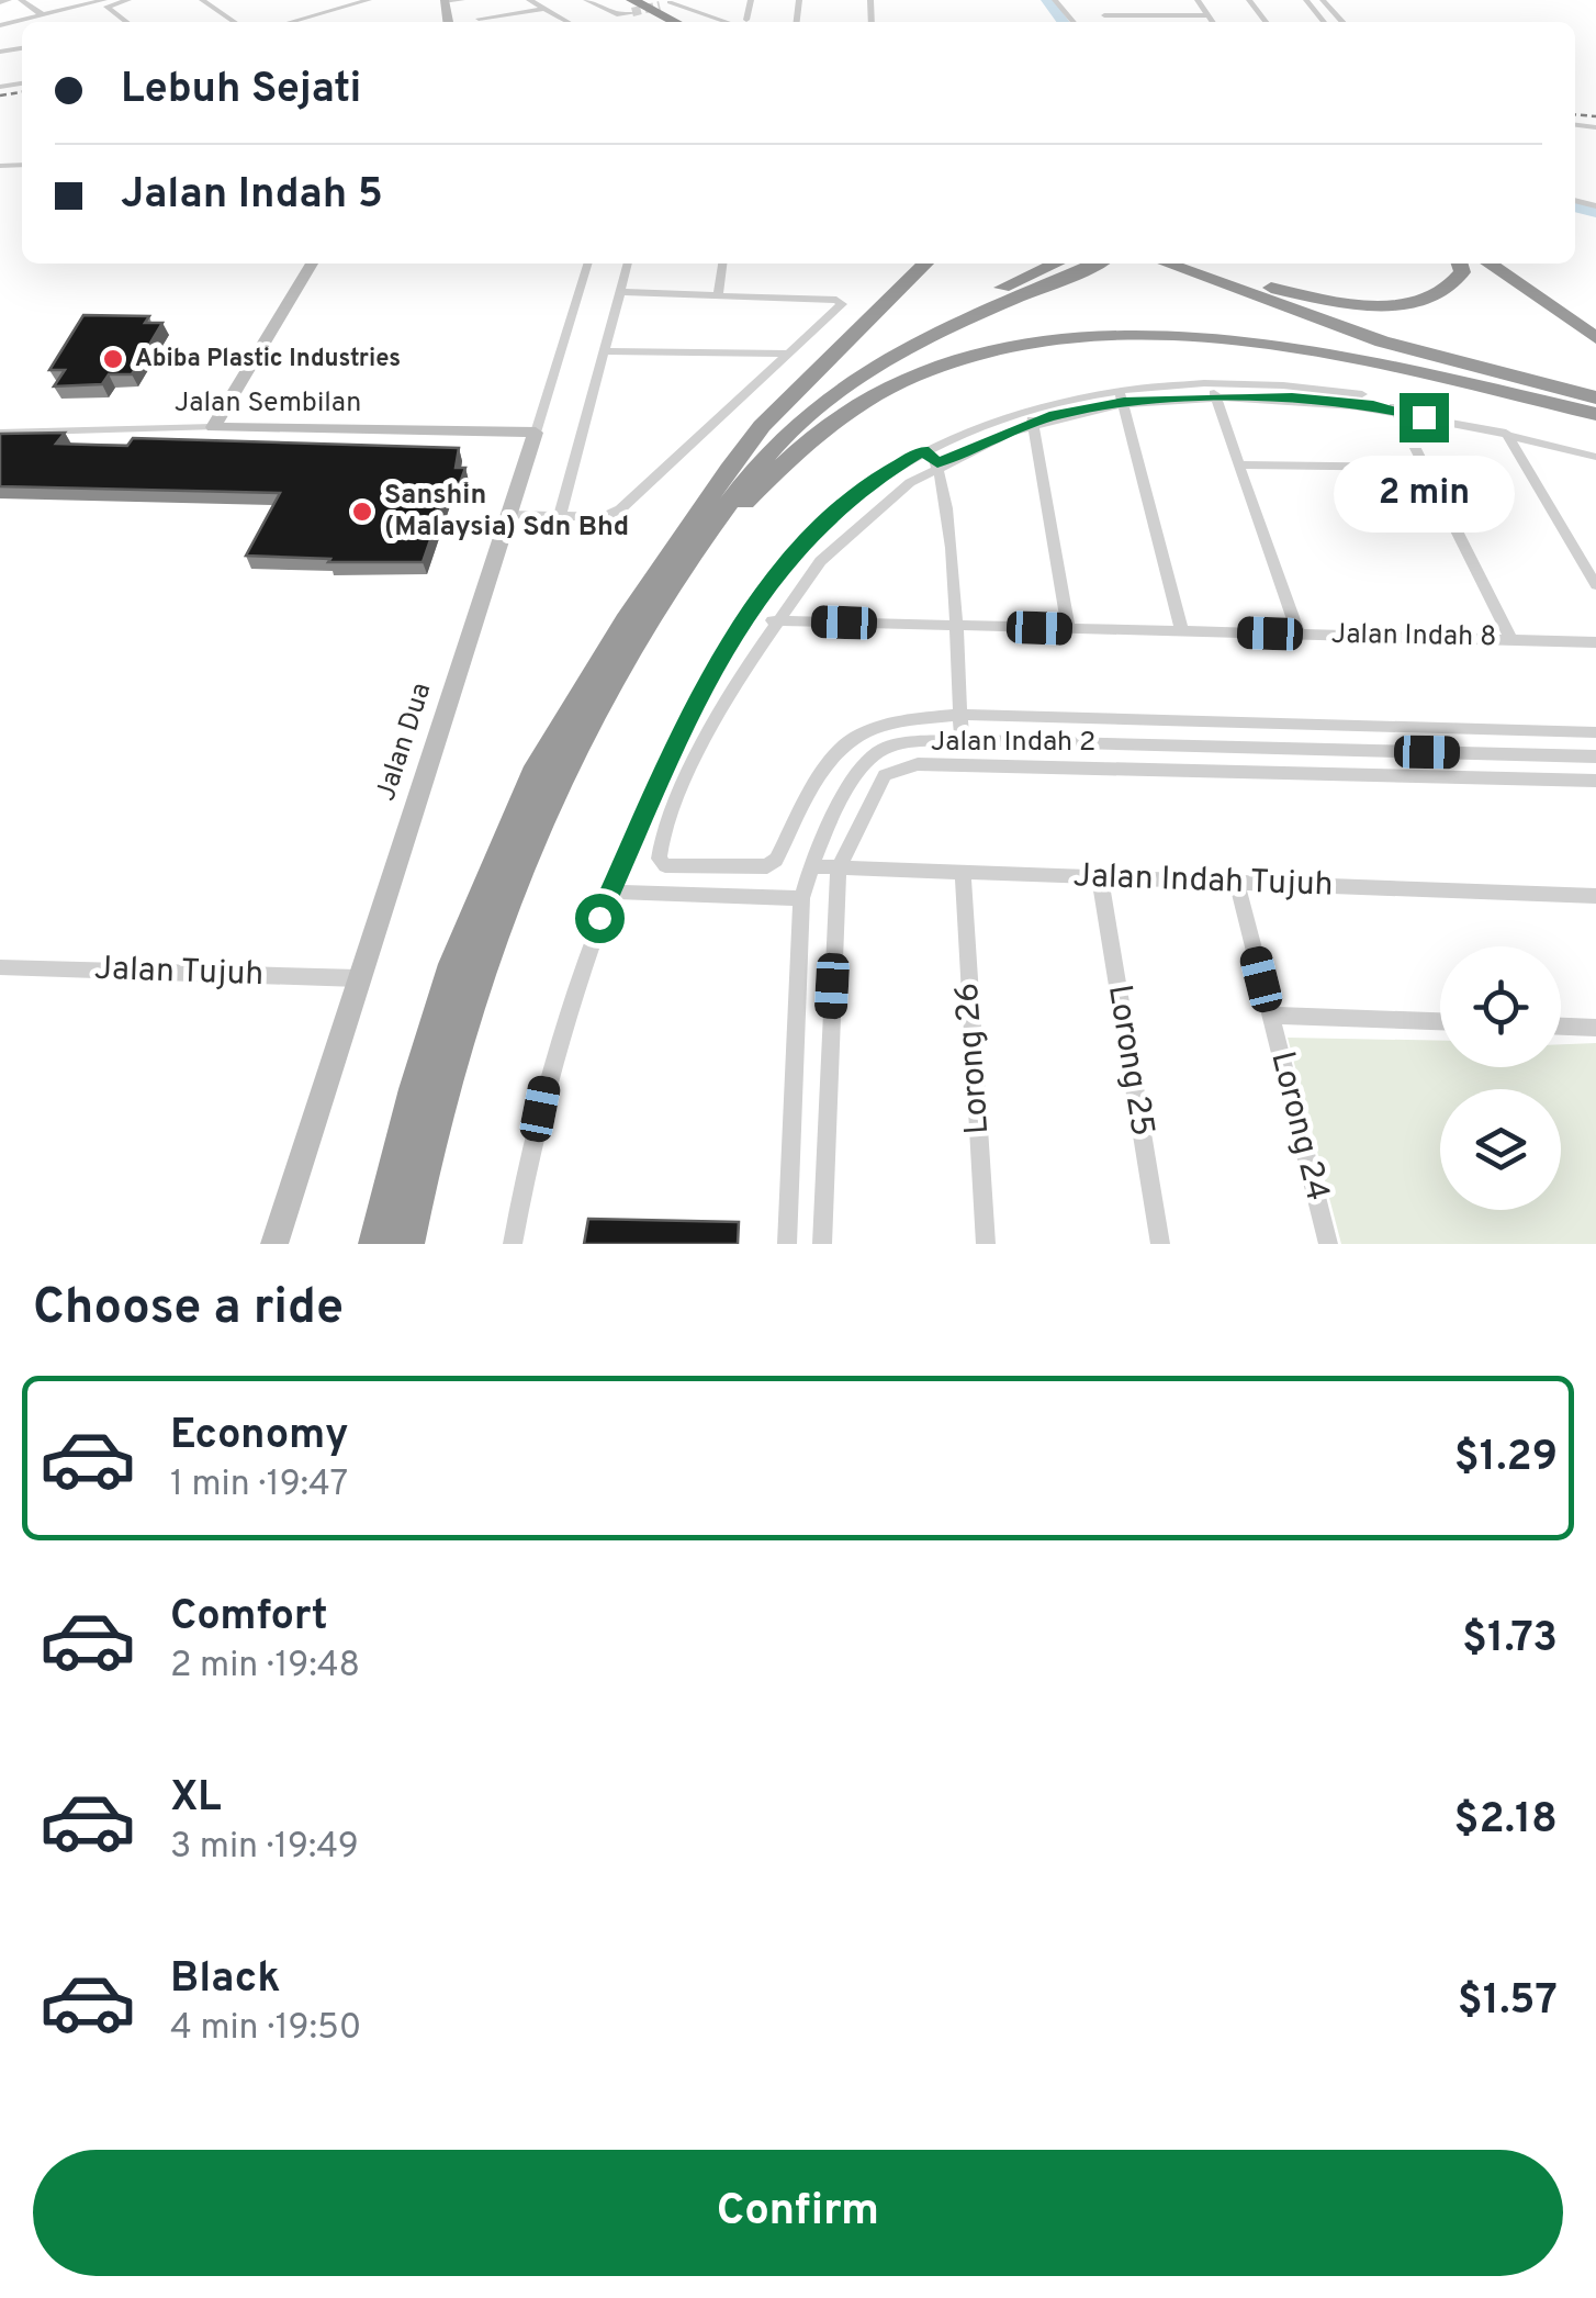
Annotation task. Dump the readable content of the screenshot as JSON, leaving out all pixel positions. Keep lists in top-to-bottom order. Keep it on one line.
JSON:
{"streets":{"main road":["Jalan Sembilan","Jalan Dua"],"street":["Jalan Indah 8","Jalan Indah 2","Jalan Indah Tujuh","Jalan Tujuh","Lorong 26","Lorong 25","Lorong 24"]},"crossings":[["Jalan Sembilan","Jalan Dua"],["Jalan Dua","Jalan Tujuh"],["Jalan Indah 2","Jalan Indah Tujuh"],["Jalan Indah Tujuh","Lorong 26"],["Jalan Indah Tujuh","Lorong 25"],["Jalan Indah Tujuh","Lorong 24"]],"places":["Abiba Plastic Industries","Sanshin (Malaysia) Sdn Bhd"],"page":{"banner":["Lebuh Sejati","Jalan Indah 5"],"bubble":"2 min","heading":"Choose a ride","list":[{"name":"Economy","note":"1 min · 19:47","value":"$1.29"},{"name":"Comfort","note":"2 min · 19:48","value":"$1.73"},{"name":"XL","note":"3 min · 19:49","value":"$2.18"},{"name":"Black","note":"4 min · 19:50","value":"$1.57"}],"buttons":"Confirm"}}
